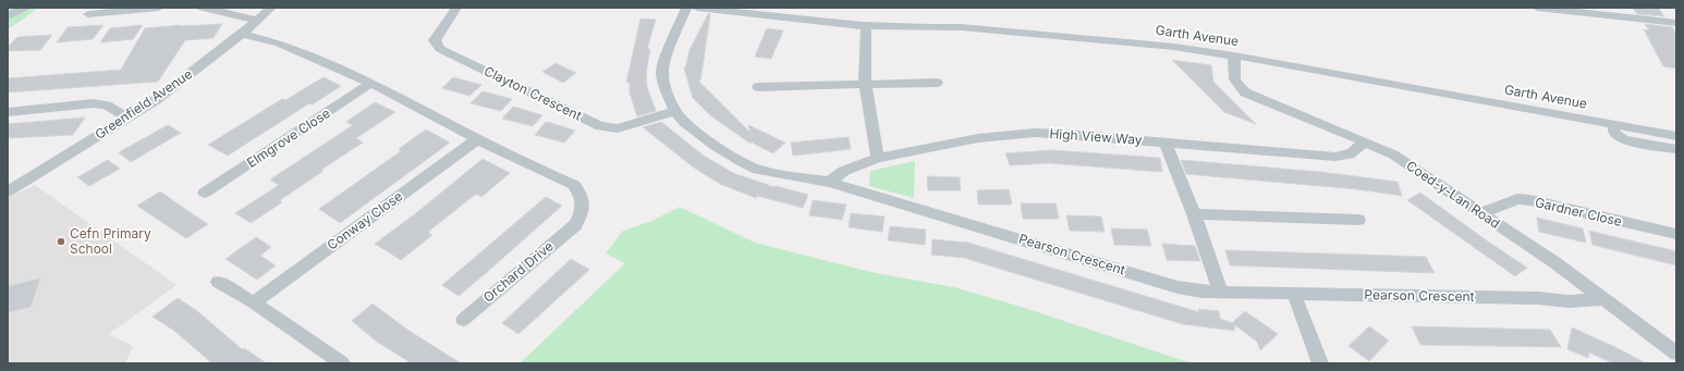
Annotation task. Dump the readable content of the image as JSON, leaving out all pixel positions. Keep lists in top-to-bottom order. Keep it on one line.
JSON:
{"streets":{"street":["Garth Avenue","Clayton Crescent","Greenfield Avenue","High View Way","Elmgrove Close","Coed-y-Lan Road","Gardner Close","Conway Close","Pearson Crescent","Orchard Drive"]},"crossings":[["Garth Avenue","Coed-y-Lan Road"],["Clayton Crescent","Pearson Crescent"],["High View Way","Coed-y-Lan Road"],["High View Way","Pearson Crescent"],["Coed-y-Lan Road","Gardner Close"],["Coed-y-Lan Road","Pearson Crescent"],["Conway Close","Orchard Drive"]],"places":["Cefn Primary School"]}
